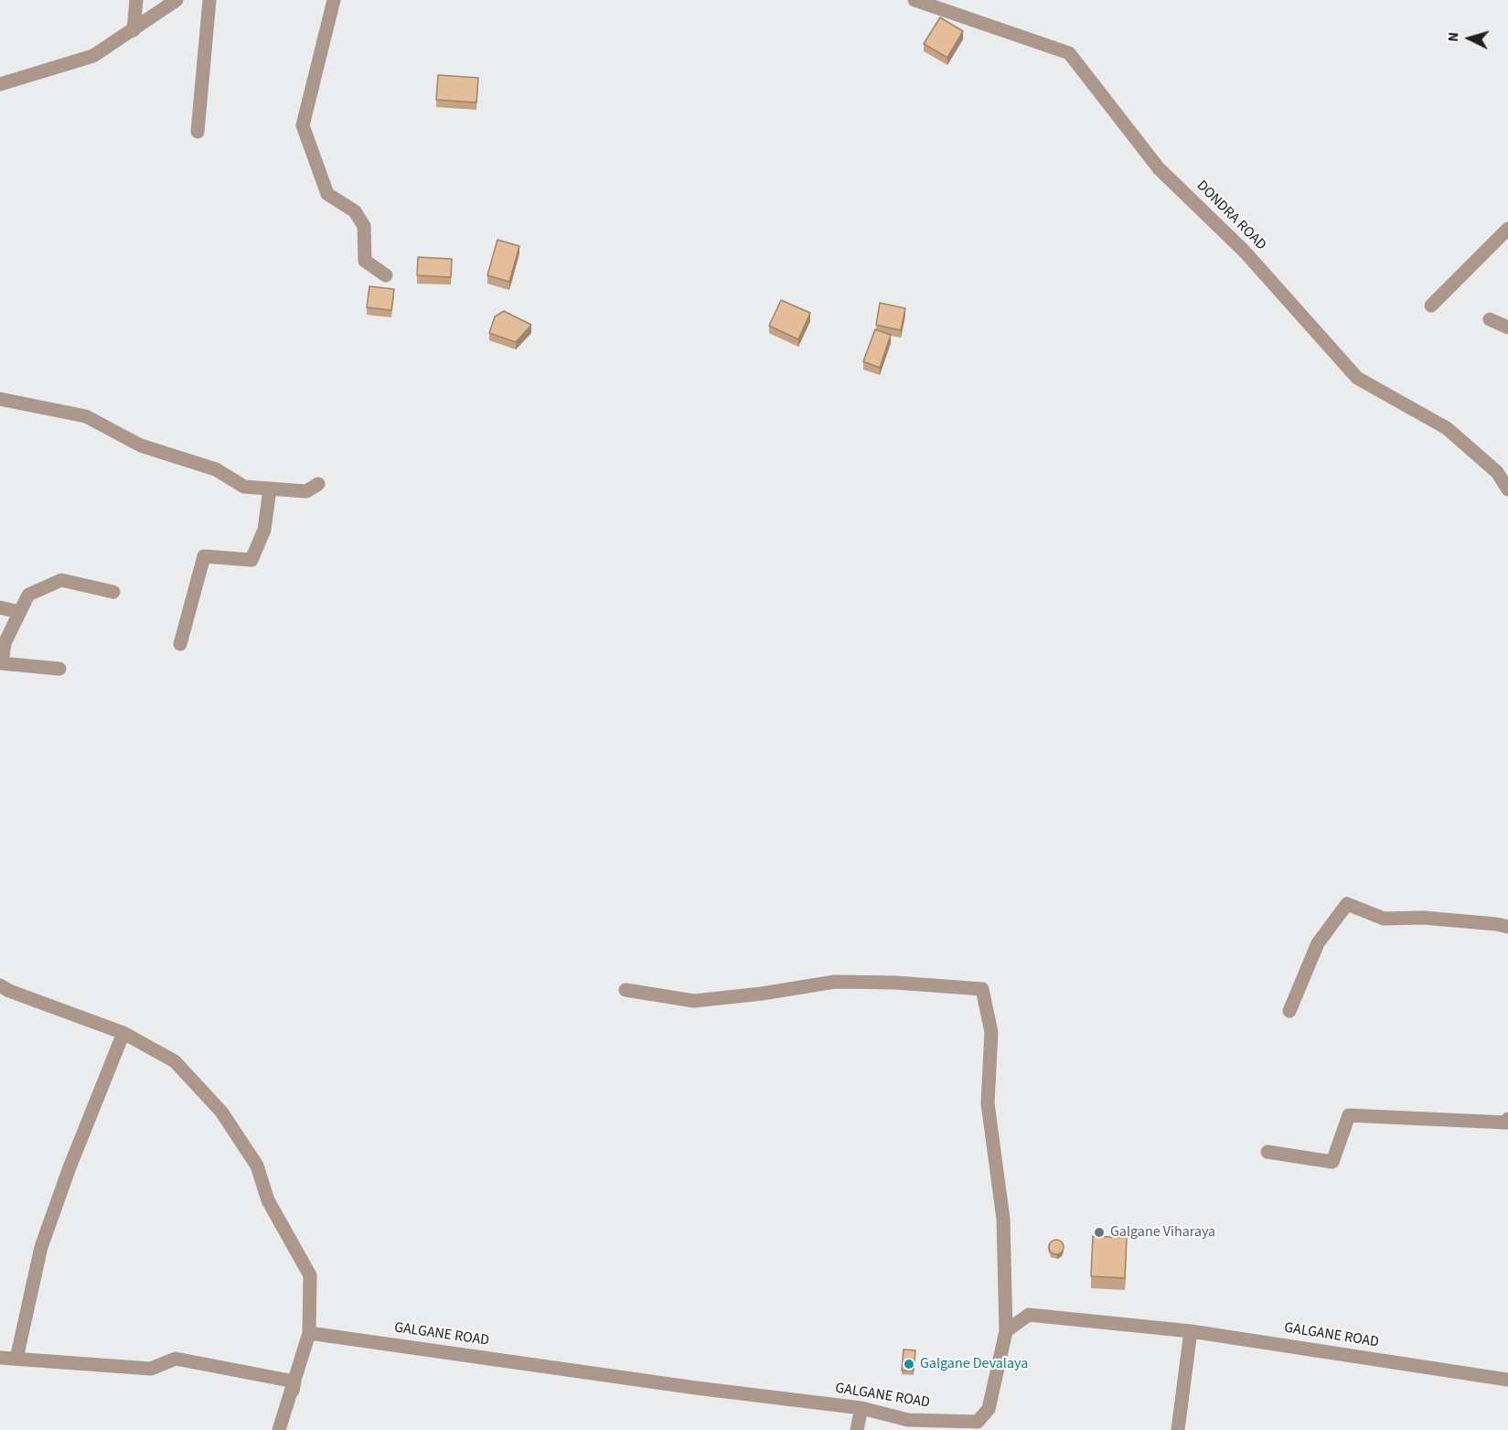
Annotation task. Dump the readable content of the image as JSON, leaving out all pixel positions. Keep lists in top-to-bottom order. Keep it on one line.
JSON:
{"streets":{"street":["DONDRA ROAD","GALGANE ROAD"]},"places":["Galgane Viharaya","Galgane Devalaya"],"north":"left"}
